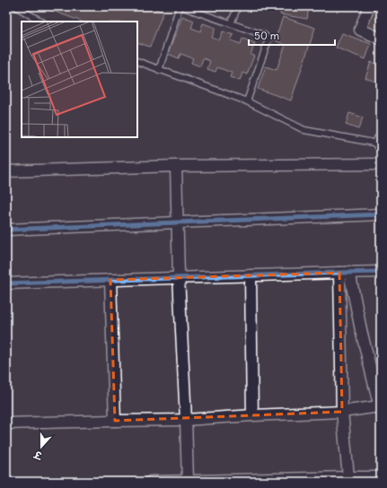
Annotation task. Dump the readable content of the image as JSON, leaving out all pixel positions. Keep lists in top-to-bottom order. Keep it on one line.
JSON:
{"scale_bar":"50 m","north":"bottom"}
